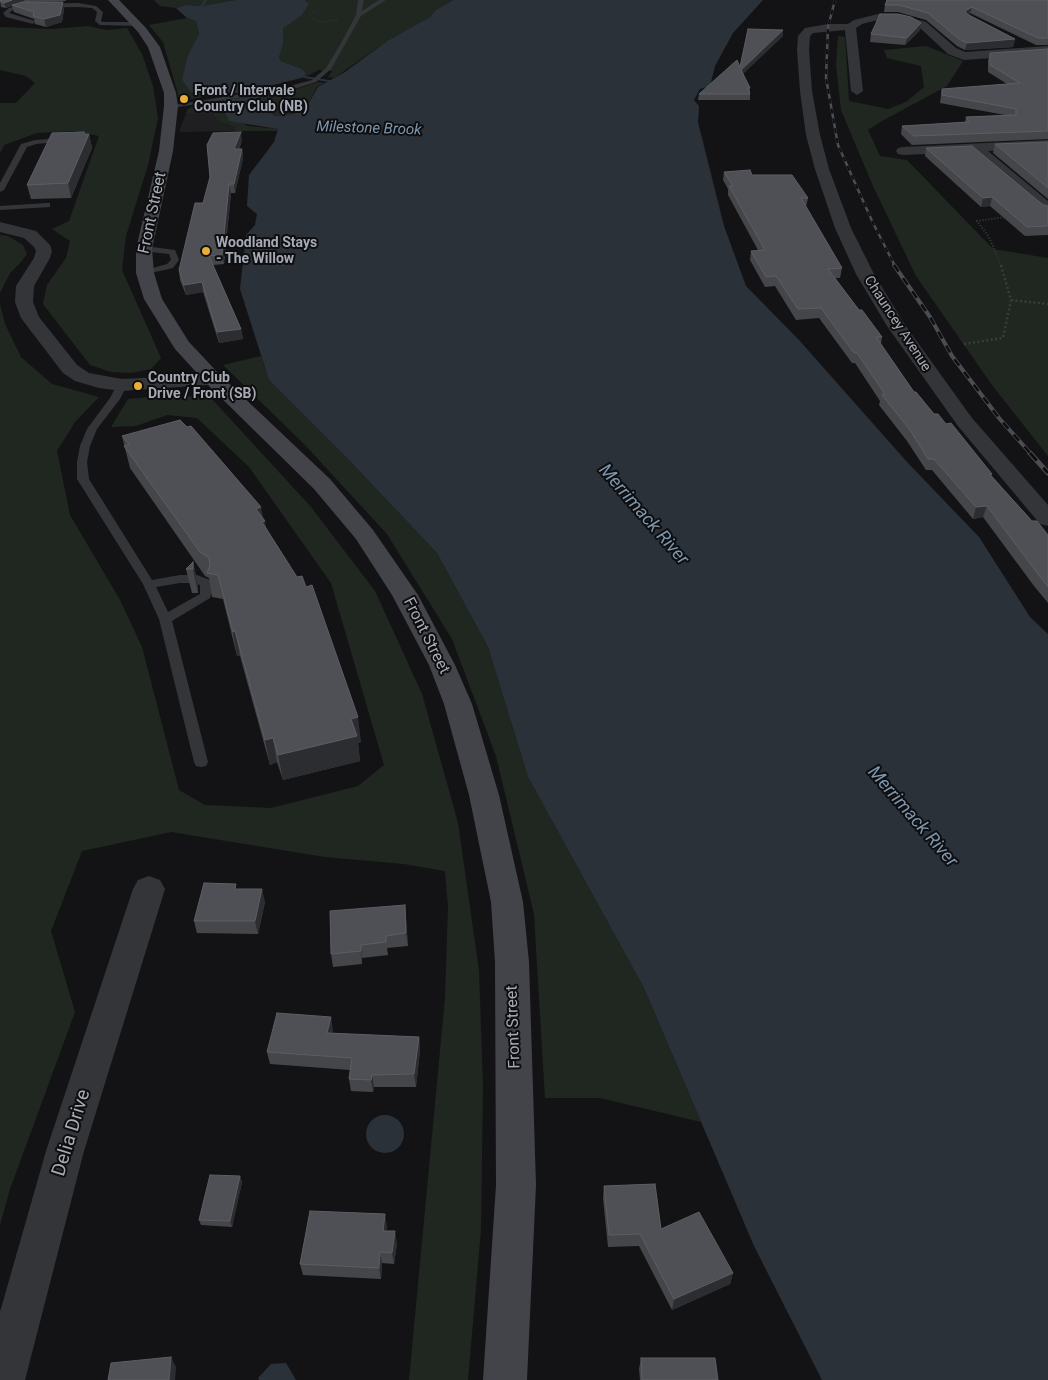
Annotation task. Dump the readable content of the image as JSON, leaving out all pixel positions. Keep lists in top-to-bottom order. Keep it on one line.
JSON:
{"streets":{"main road":["Front Street"],"street":["Chauncey Avenue","Delia Drive"]},"water":["Milestone Brook","Merrimack River"],"places":["Front / Intervale Country Club (NB)","Woodland Stays - The Willow","Country Club Drive / Front (SB)"]}
